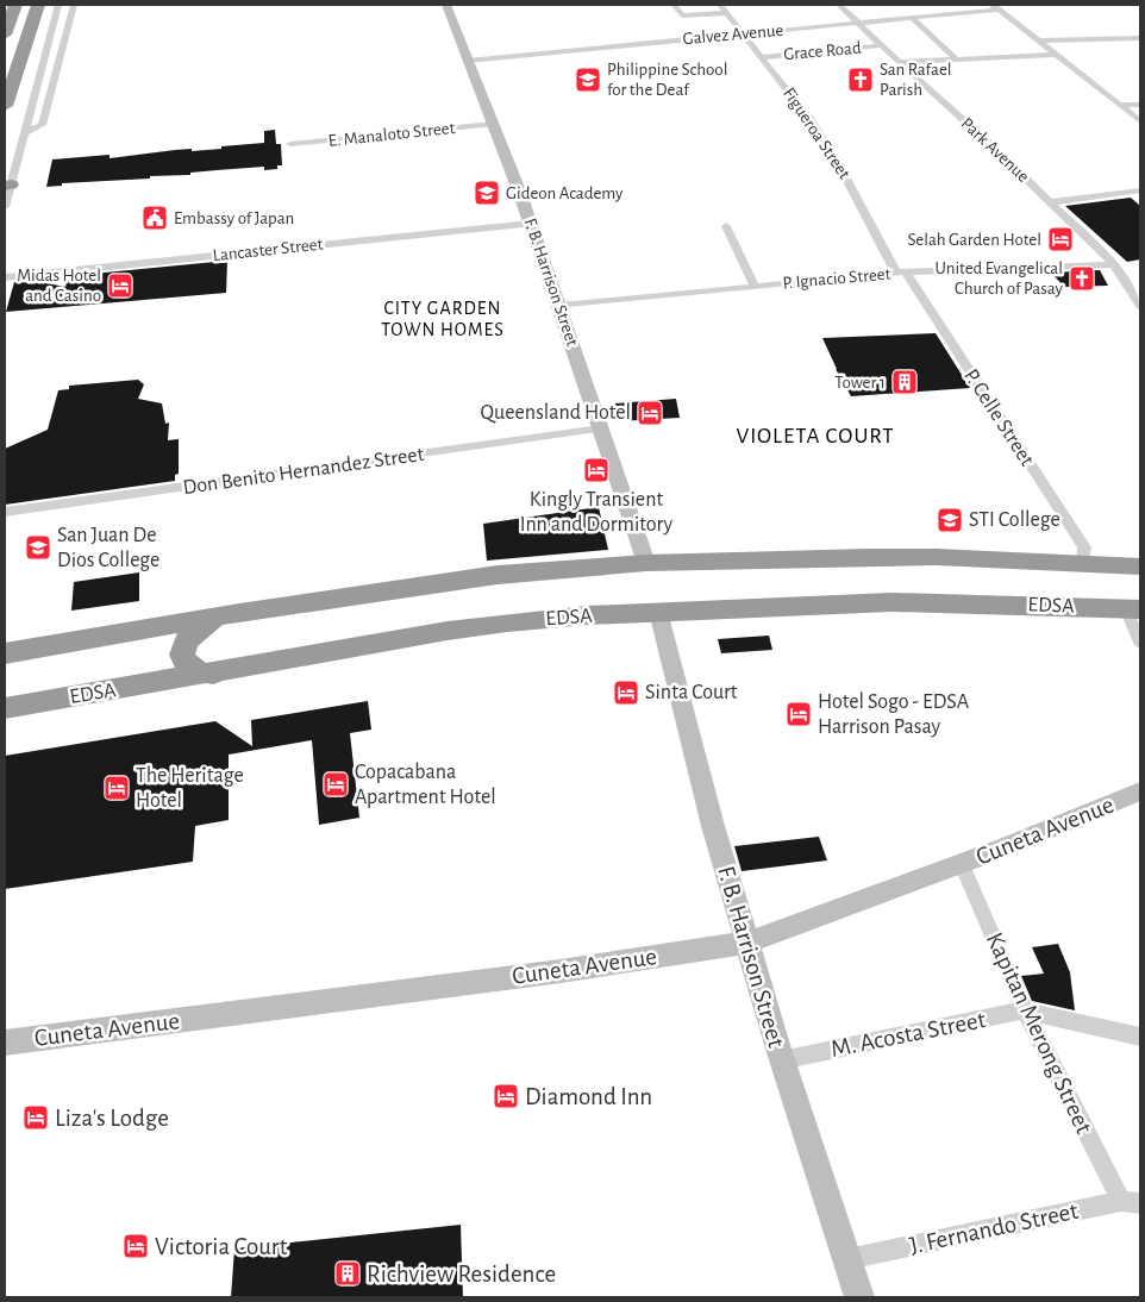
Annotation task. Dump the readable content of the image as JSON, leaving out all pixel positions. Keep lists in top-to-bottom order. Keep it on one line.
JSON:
{"streets":{"highway":["EDSA"],"main road":["F. B. Harrison Street","Cuneta Avenue"],"street":["Galvez Avenue","Grace Road","Figueroa Street","E. Manaloto Street","Park Avenue","Lancaster Street","P. Ignacio Street","P. Celle Street","Don Benito Hernandez Street","Kapitan Merong Street","M. Acosta Street","J. Fernando Street"]},"crossings":[["Galvez Avenue","Figueroa Street"],["Galvez Avenue","Park Avenue"],["Galvez Avenue","F. B. Harrison Street"],["Grace Road","Figueroa Street"],["Grace Road","Park Avenue"],["Figueroa Street","P. Ignacio Street"],["Figueroa Street","P. Celle Street"],["E. Manaloto Street","F. B. Harrison Street"],["Park Avenue","P. Ignacio Street"],["Lancaster Street","F. B. Harrison Street"],["P. Ignacio Street","F. B. Harrison Street"],["P. Ignacio Street","P. Celle Street"],["F. B. Harrison Street","Don Benito Hernandez Street"],["F. B. Harrison Street","EDSA"],["F. B. Harrison Street","Cuneta Avenue"],["F. B. Harrison Street","M. Acosta Street"],["F. B. Harrison Street","J. Fernando Street"],["P. Celle Street","EDSA"],["Cuneta Avenue","Kapitan Merong Street"],["Kapitan Merong Street","M. Acosta Street"],["Kapitan Merong Street","J. Fernando Street"]],"districts":["CITY GARDEN TOWN HOMES","VIOLETA COURT"],"places":{"school or university":["Philippine School for the Deaf","Gideon Academy","STI College","San Juan De Dios College"],"church":["San Rafael Parish","United Evangelical Church of Pasay"],"public building":["Embassy of Japan"],"hotel":["Selah Garden Hotel","Midas Hotel and Casino","Queensland Hotel","Kingly Transient Inn and Dormitory","Sinta Court","Hotel Sogo - EDSA Harrison Pasay","Copacabana Apartment Hotel","The Heritage Hotel","Diamond Inn","Liza's Lodge","Victoria Court"],"building":["Tower 1","Richview Residence"]}}
